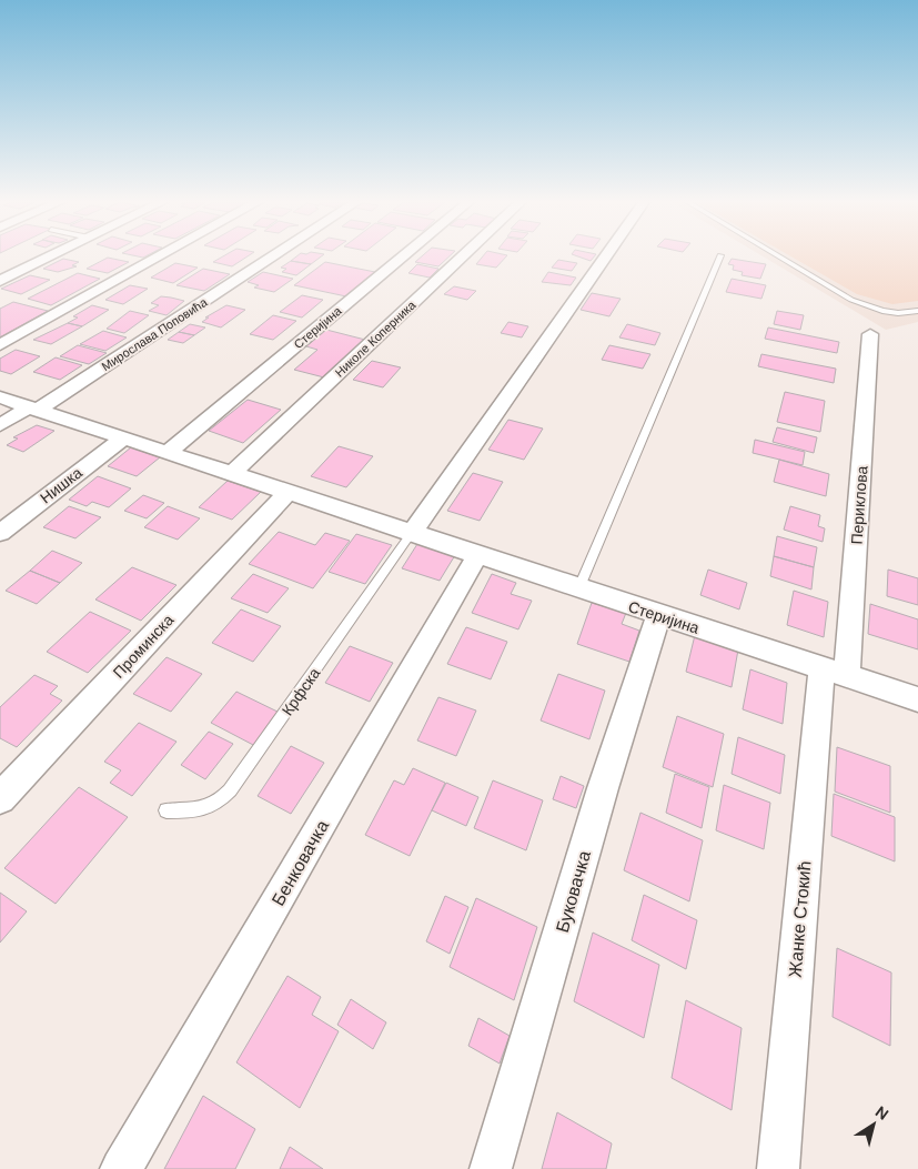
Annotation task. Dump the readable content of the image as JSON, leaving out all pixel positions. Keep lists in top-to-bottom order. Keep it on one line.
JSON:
{"streets":{"street":["Стеријина","Мирослава Поповића","Николе Коперника","Нишка","Периклова","Проминска","Бенковачка","Буковачка","Жанке Стокић"],"lane":["Крфска"]},"crossings":[["Стеријина","Мирослава Поповића"],["Стеријина","Николе Коперника"],["Стеријина","Нишка"],["Стеријина","Периклова"],["Стеријина","Проминска"],["Стеријина","Крфска"],["Стеријина","Бенковачка"],["Стеријина","Буковачка"],["Стеријина","Жанке Стокић"],["Периклова","Жанке Стокић"]],"north":"top right"}
